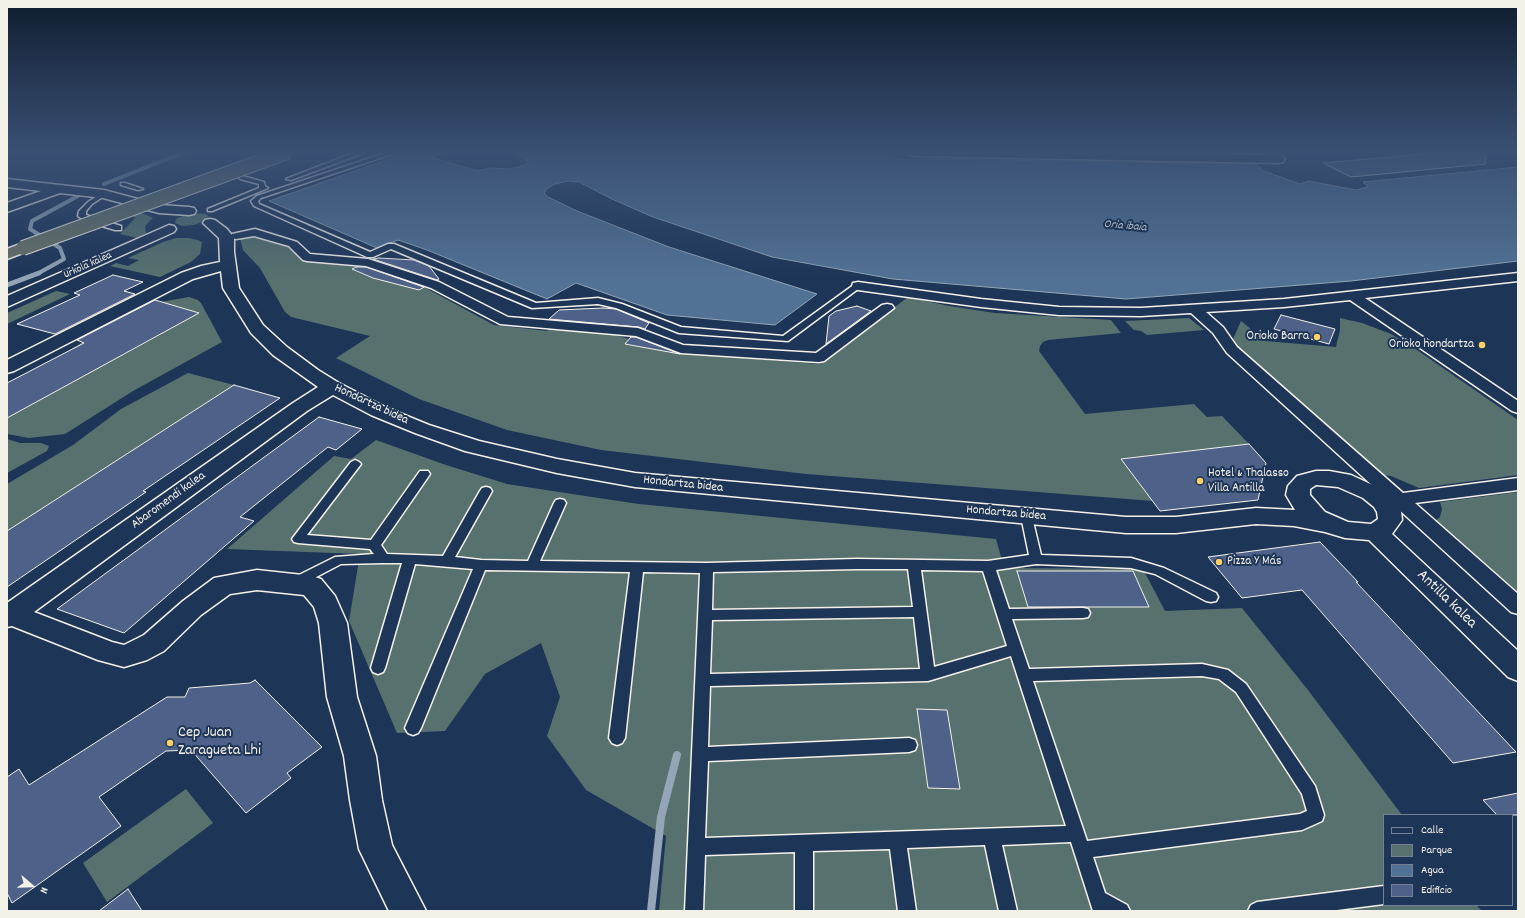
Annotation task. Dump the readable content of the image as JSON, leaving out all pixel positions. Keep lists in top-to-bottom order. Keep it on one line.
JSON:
{"streets":{"street":["Urkola kalea","Hondartza bidea","Abaromendi kalea","Antilla kalea"]},"crossings":[["Urkola kalea","Hondartza bidea"],["Hondartza bidea","Abaromendi kalea"]],"water":["Oria ibaia"],"places":["Orioko Barra","Orioko hondartza","Hotel & Thalasso Villa Antilla","Pizza Y Más","Cep Juan Zaragueta Lhi"],"legend":["Calle","Parque","Agua","Edificio"],"north":"right"}
